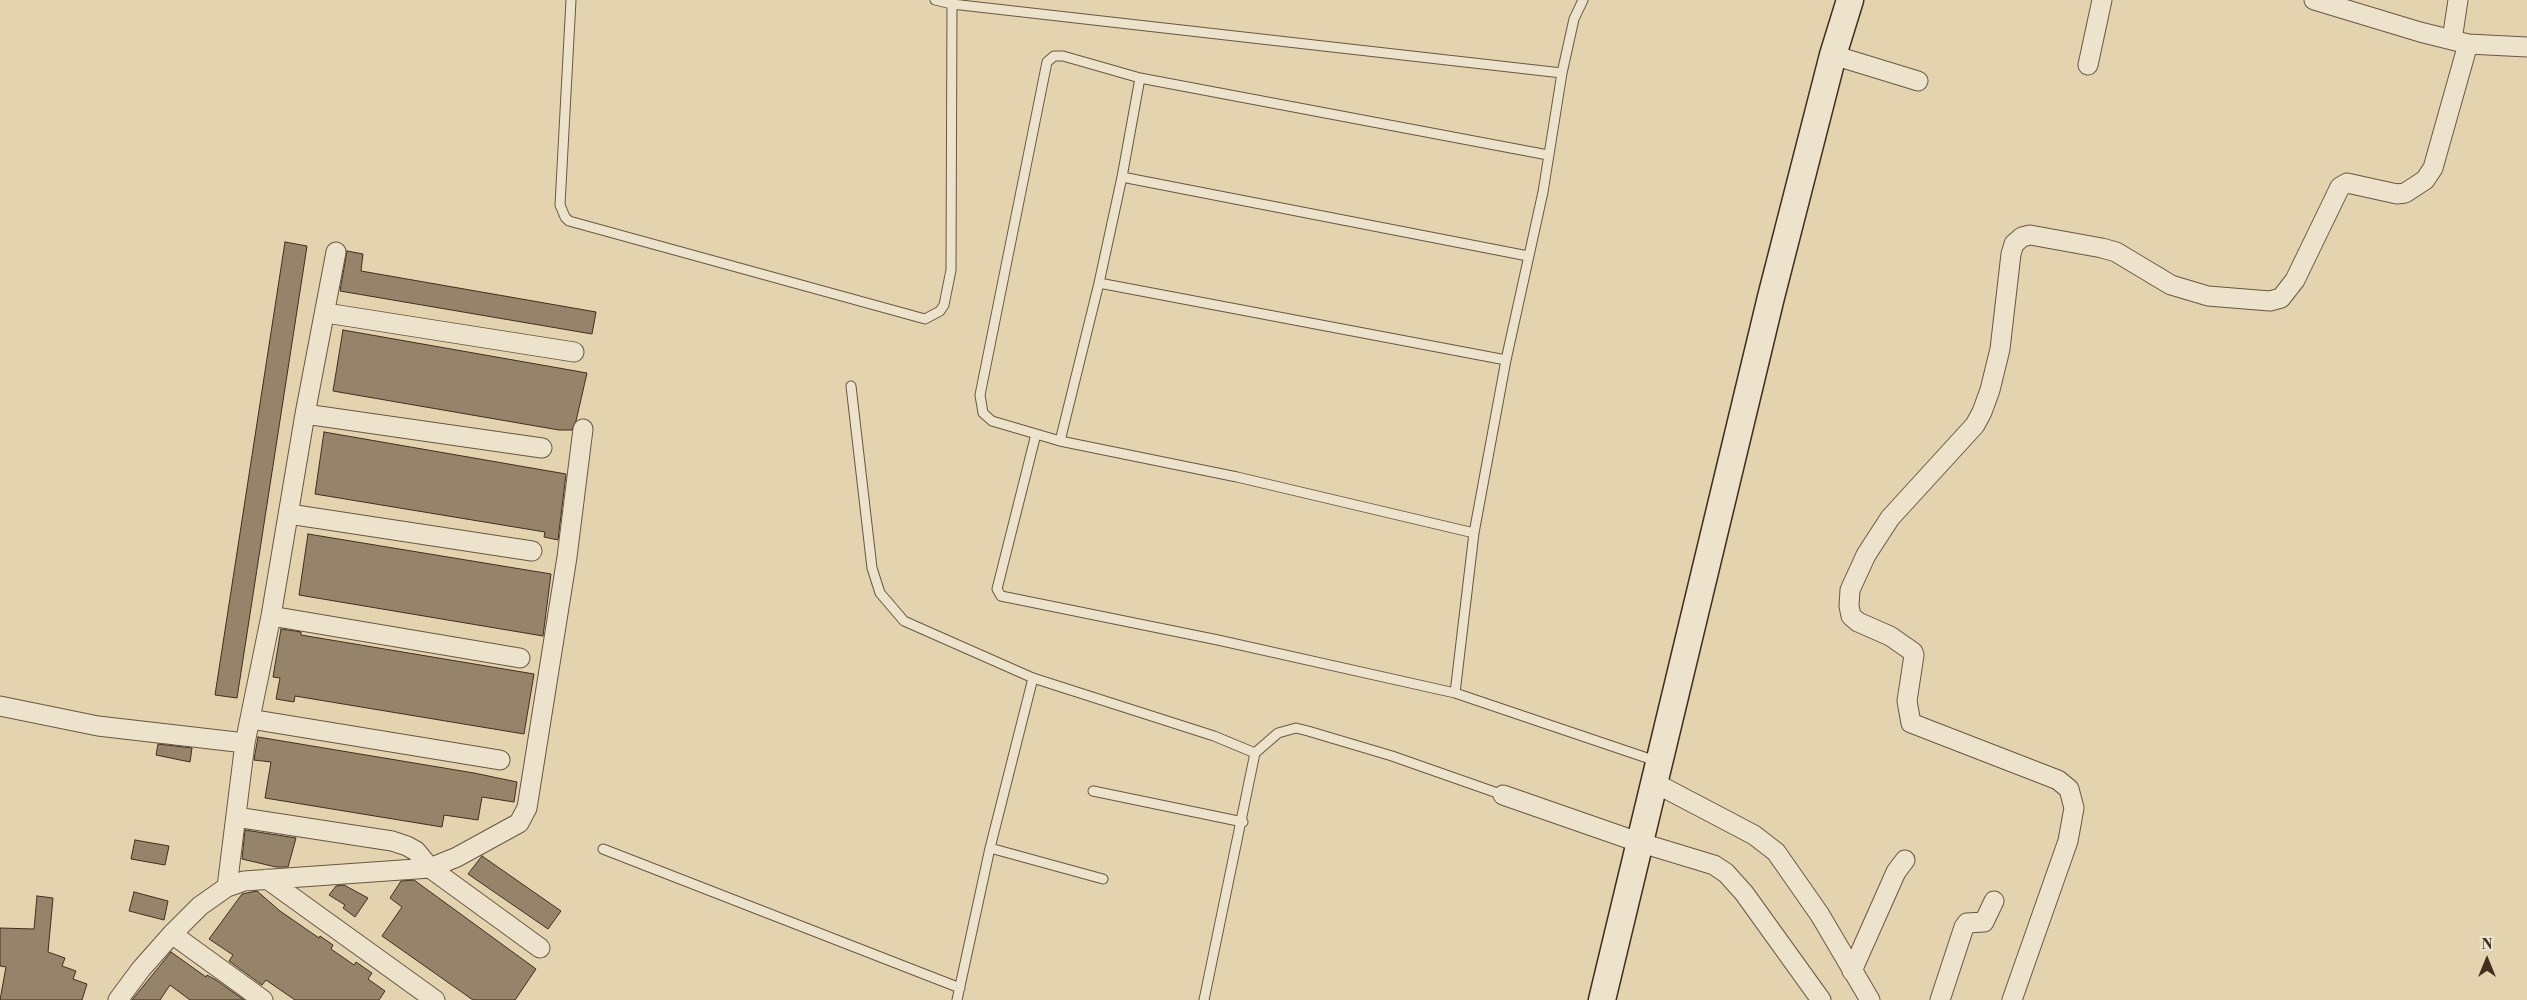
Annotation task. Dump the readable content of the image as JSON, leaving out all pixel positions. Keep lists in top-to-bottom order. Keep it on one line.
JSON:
{"north":"top"}
